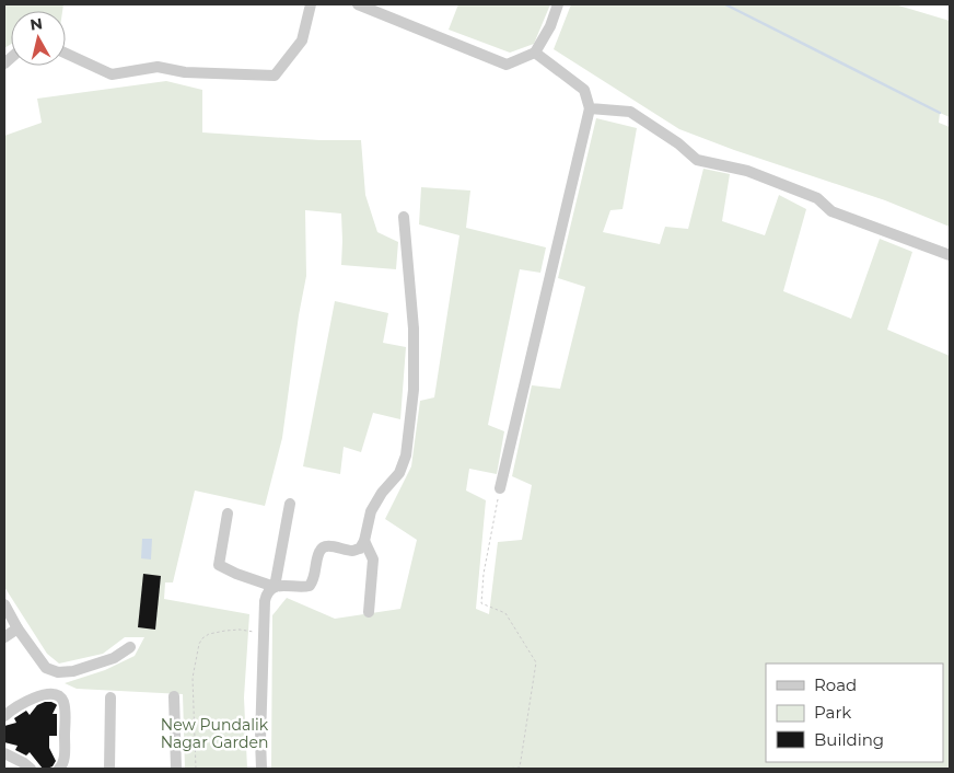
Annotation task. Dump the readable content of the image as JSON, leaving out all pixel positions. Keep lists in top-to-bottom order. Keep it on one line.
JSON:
{"parks":["New Pundalik Nagar Garden"],"legend":["Road","Park","Building"],"north":"top"}
